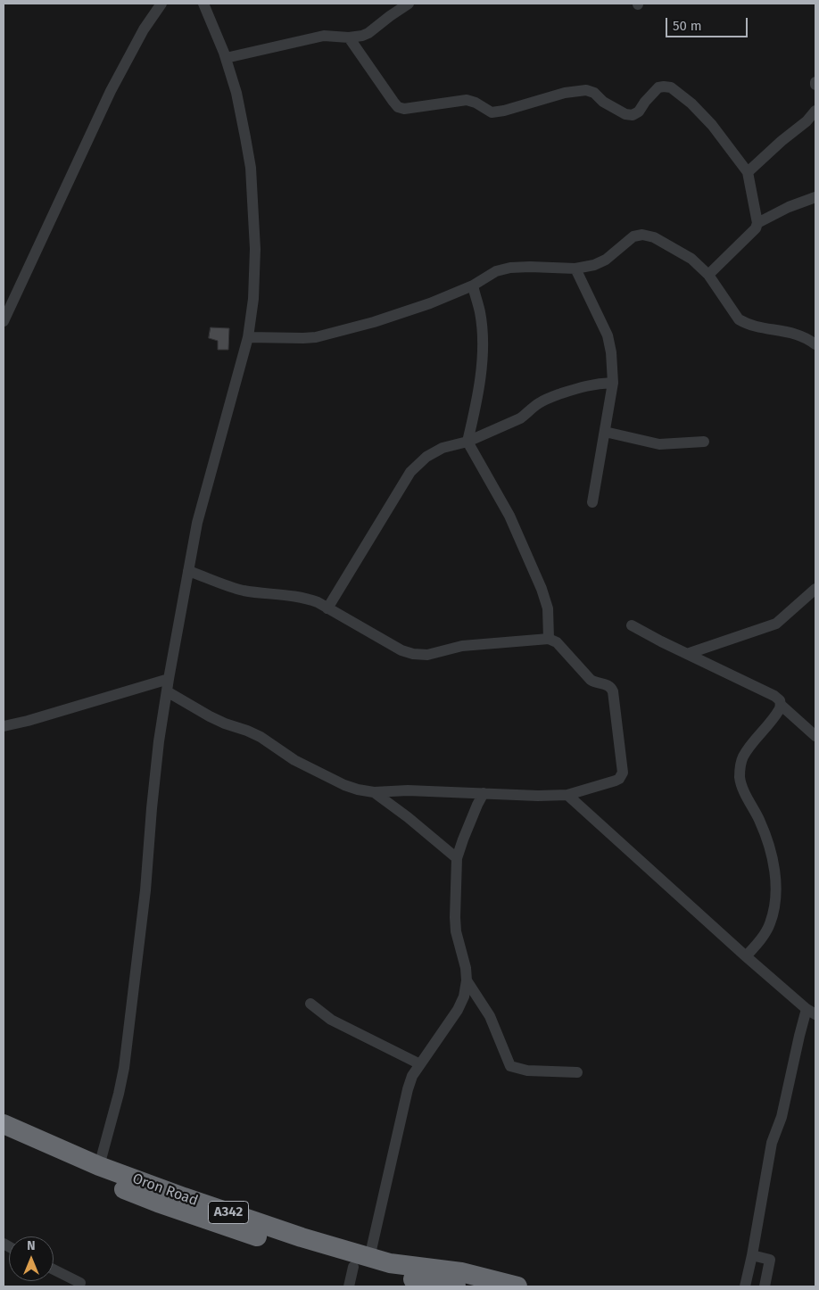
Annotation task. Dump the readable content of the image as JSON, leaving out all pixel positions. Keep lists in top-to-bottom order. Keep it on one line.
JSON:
{"streets":{"highway":["Oron Road","A342"]},"crossings":[["Oron Road","A342"]],"scale_bar":"50 m","north":"top"}
